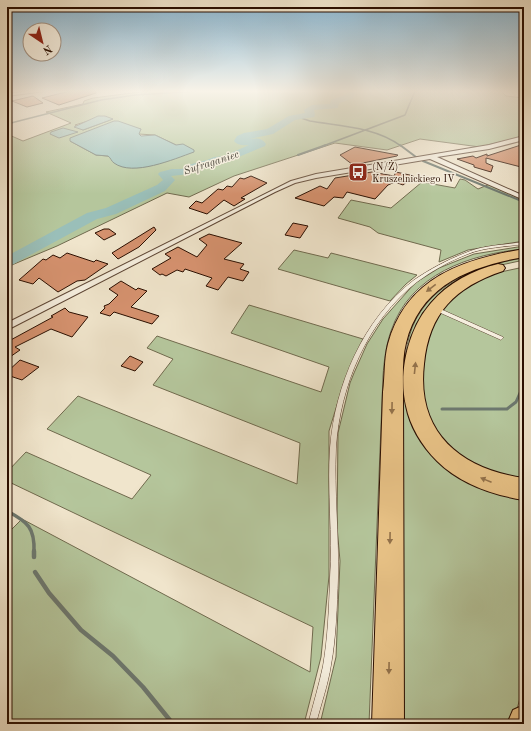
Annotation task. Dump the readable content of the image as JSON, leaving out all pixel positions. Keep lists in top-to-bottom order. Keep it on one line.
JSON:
{"water":["Sufraganiec"],"places":{"bus stop":["(N/Ż) Kruszelnickiego IV"]},"north":"bottom right"}
